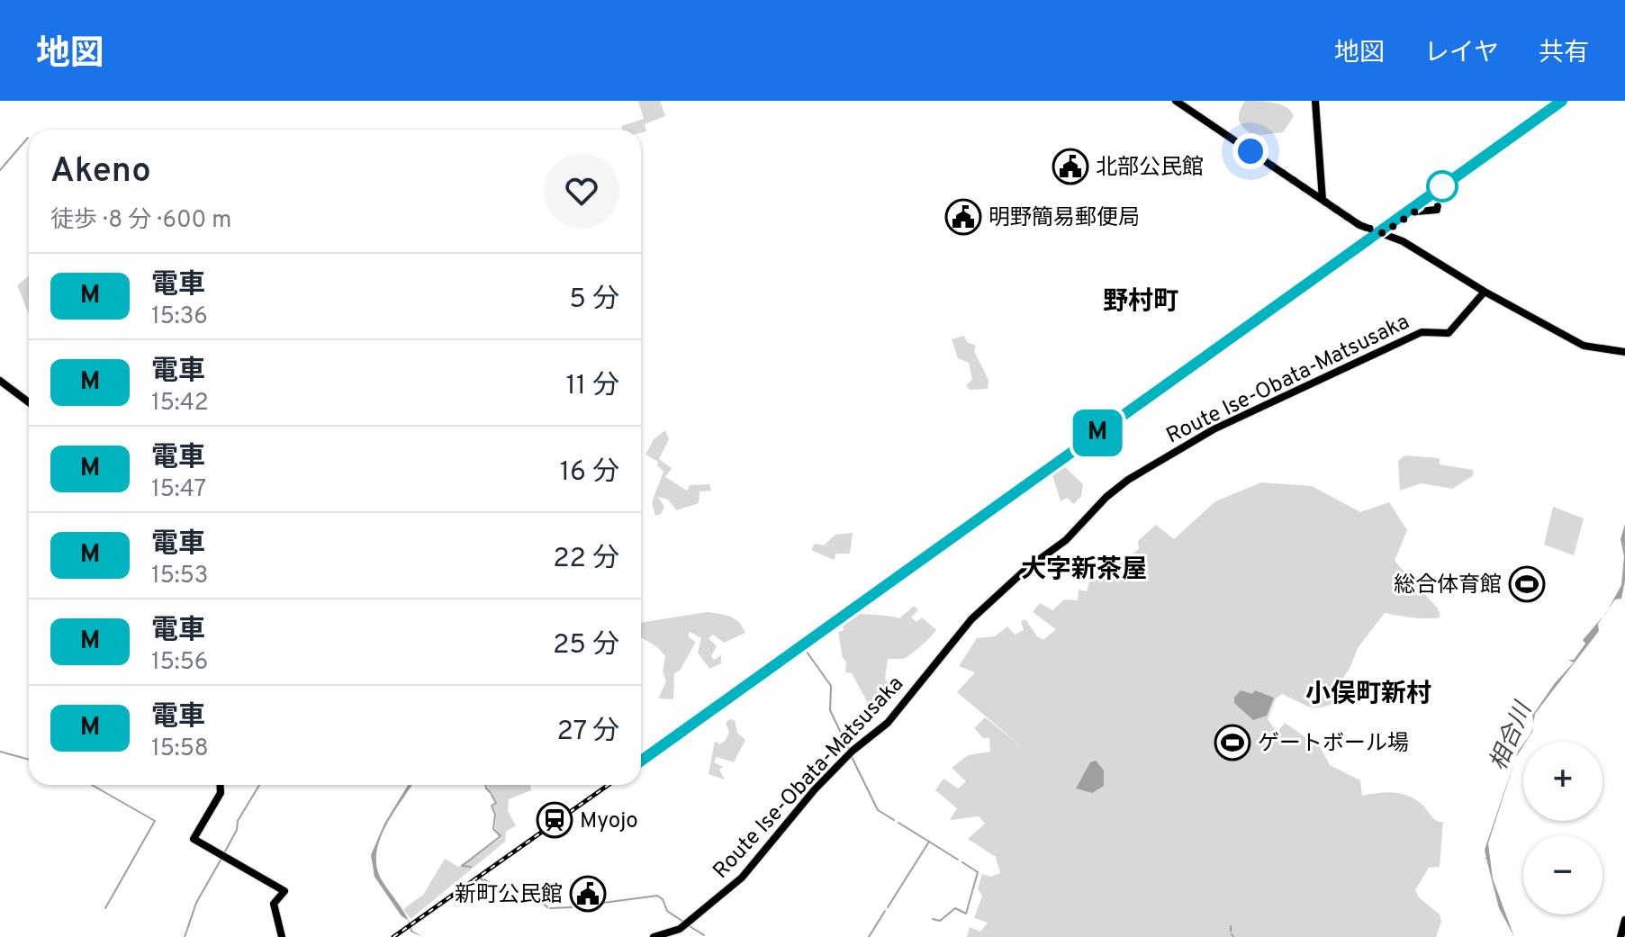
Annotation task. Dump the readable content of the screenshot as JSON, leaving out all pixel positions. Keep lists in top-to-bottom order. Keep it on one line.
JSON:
{"streets":{"main road":["Route Ise-Obata-Matsusaka"]},"districts":["野村町","大字新茶屋","小俣町新村"],"water":["相合川"],"places":{"public building":["北部公民館","明野簡易郵便局","新町公民館"],"sports":["総合体育館","ゲートボール場"],"station":["Myojo"]},"page":{"header":"地図","nav":["地図","レイヤ","共有"],"on_map":"M","heading":["Akeno","徒歩 · 8 分 · 600 m"],"list":[{"mark":"M","name":"電車","note":"15:36","value":"5 分"},{"mark":"M","name":"電車","note":"15:42","value":"11 分"},{"mark":"M","name":"電車","note":"15:47","value":"16 分"},{"mark":"M","name":"電車","note":"15:53","value":"22 分"},{"mark":"M","name":"電車","note":"15:56","value":"25 分"},{"mark":"M","name":"電車","note":"15:58","value":"27 分"}],"map_buttons":["+","−"]}}
